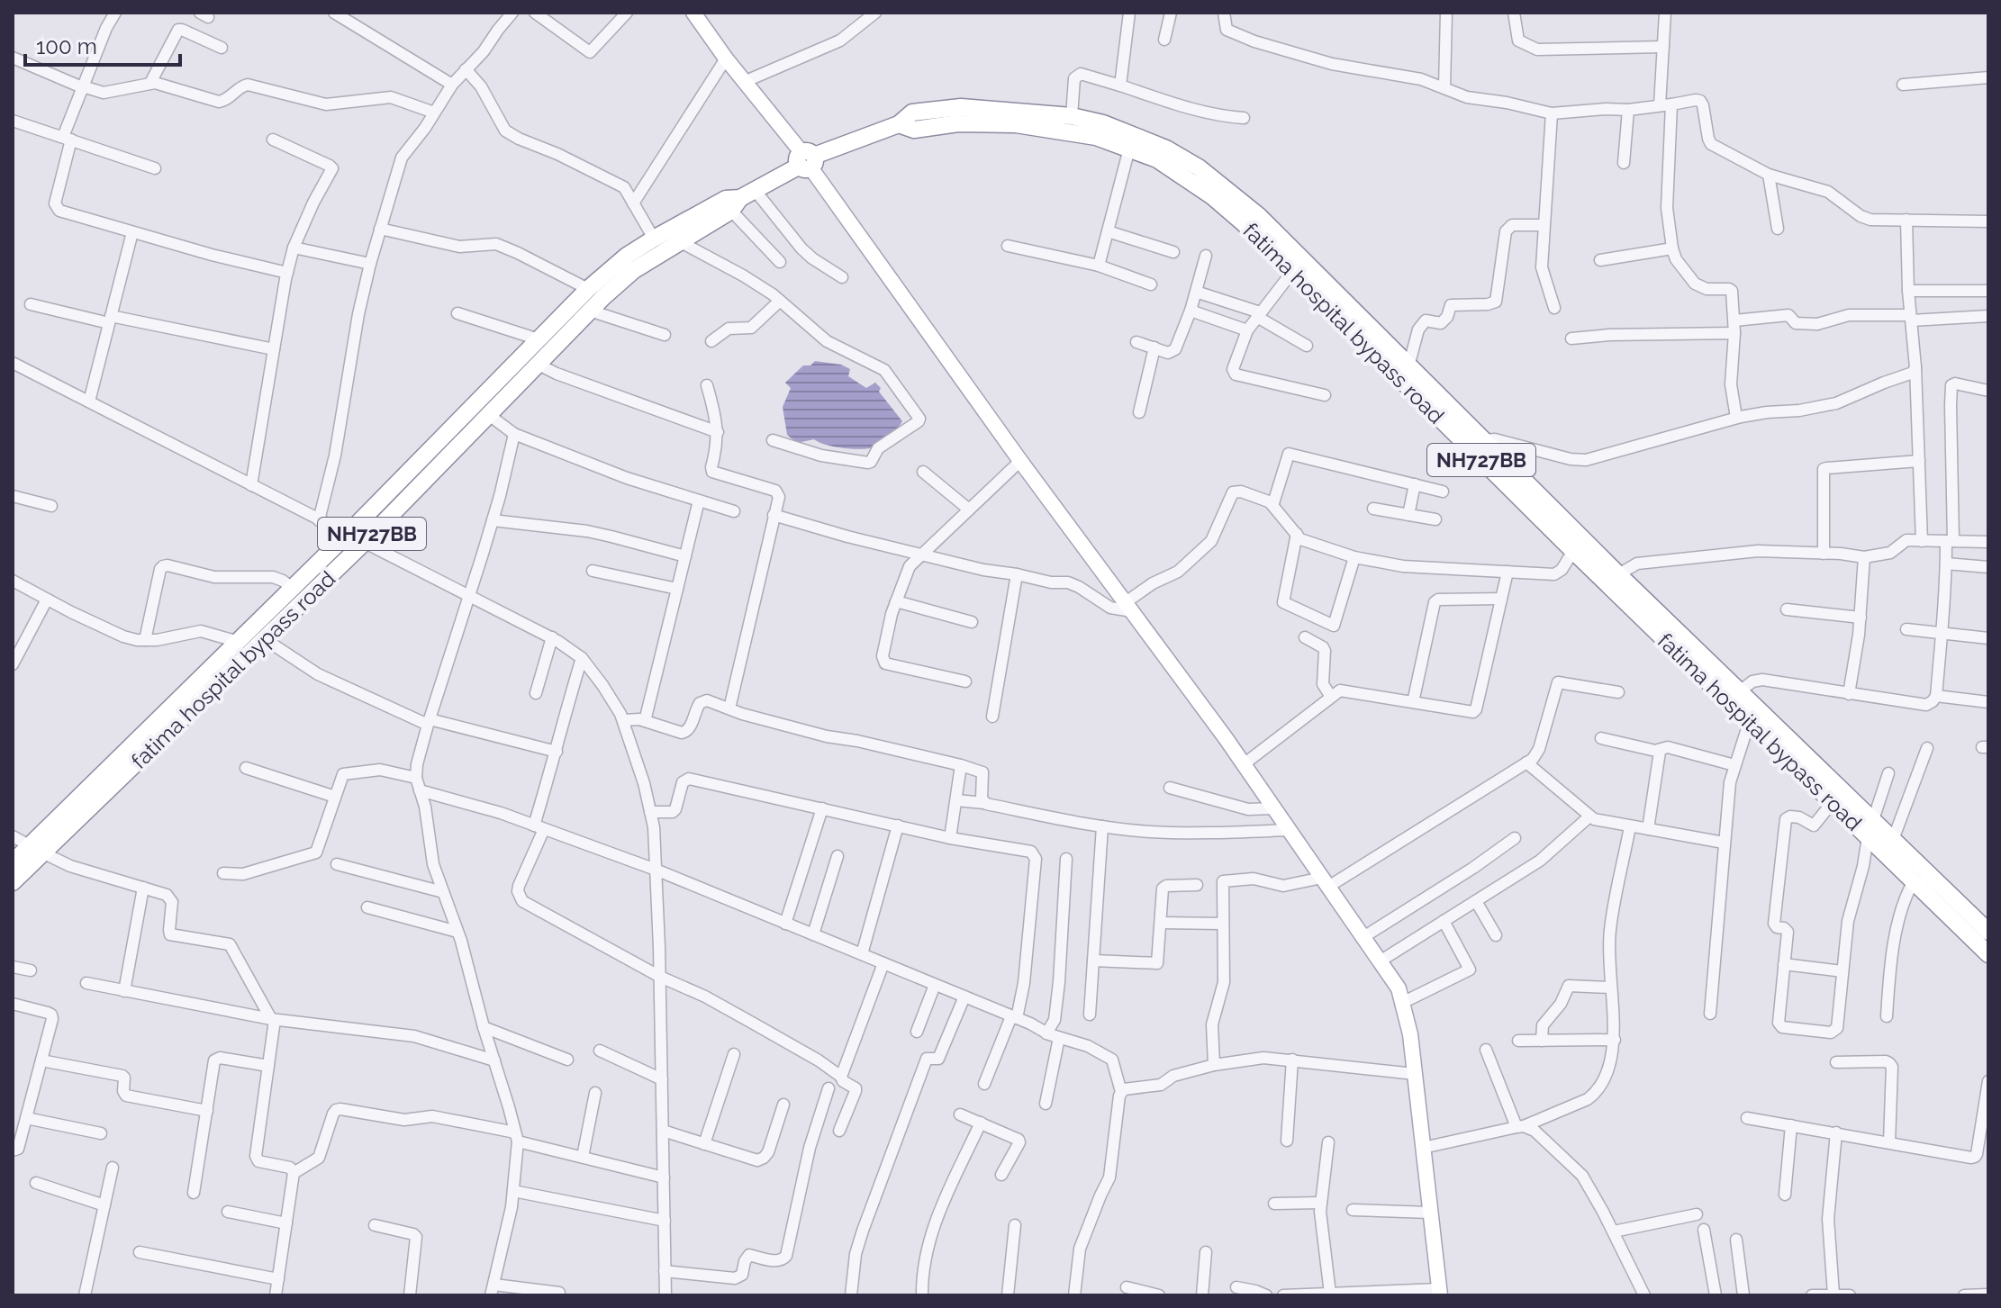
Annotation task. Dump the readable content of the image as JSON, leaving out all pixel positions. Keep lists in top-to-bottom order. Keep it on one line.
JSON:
{"streets":{"highway":["fatima hospital bypass road","NH727BB"]},"scale_bar":"100 m"}
